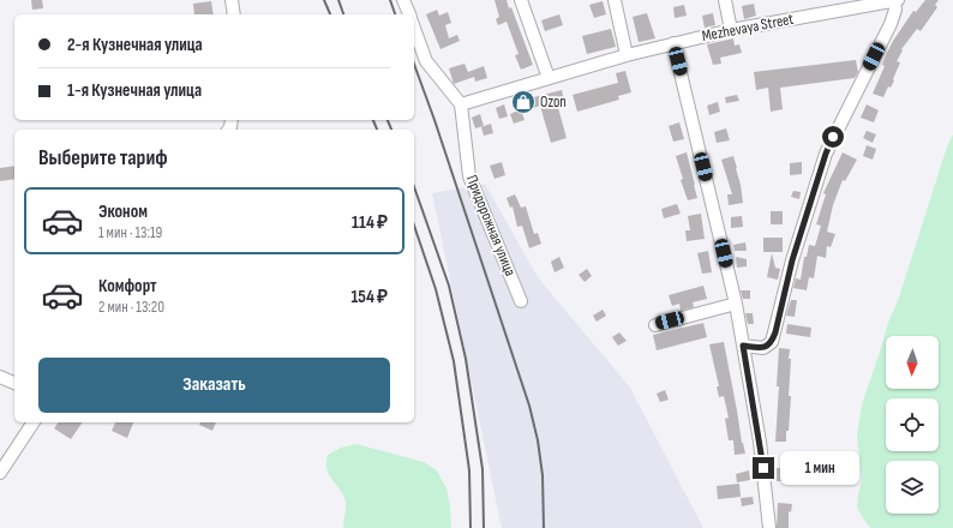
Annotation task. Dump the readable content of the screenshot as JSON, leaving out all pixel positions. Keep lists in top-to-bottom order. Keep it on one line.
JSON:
{"streets":{"street":["Mezhevaya Street","Придорожная улица"]},"crossings":[["Mezhevaya Street","Придорожная улица"]],"places":{"shop":["Ozon"]},"north":"bottom","page":{"banner":["2-я Кузнечная улица","1-я Кузнечная улица"],"heading":"Выберите тариф","list":[{"name":"Эконом","note":"1 мин · 13:19","value":"114 ₽"},{"name":"Комфорт","note":"2 мин · 13:20","value":"154 ₽"}],"buttons":"Заказать","bubble":"1 мин"}}
